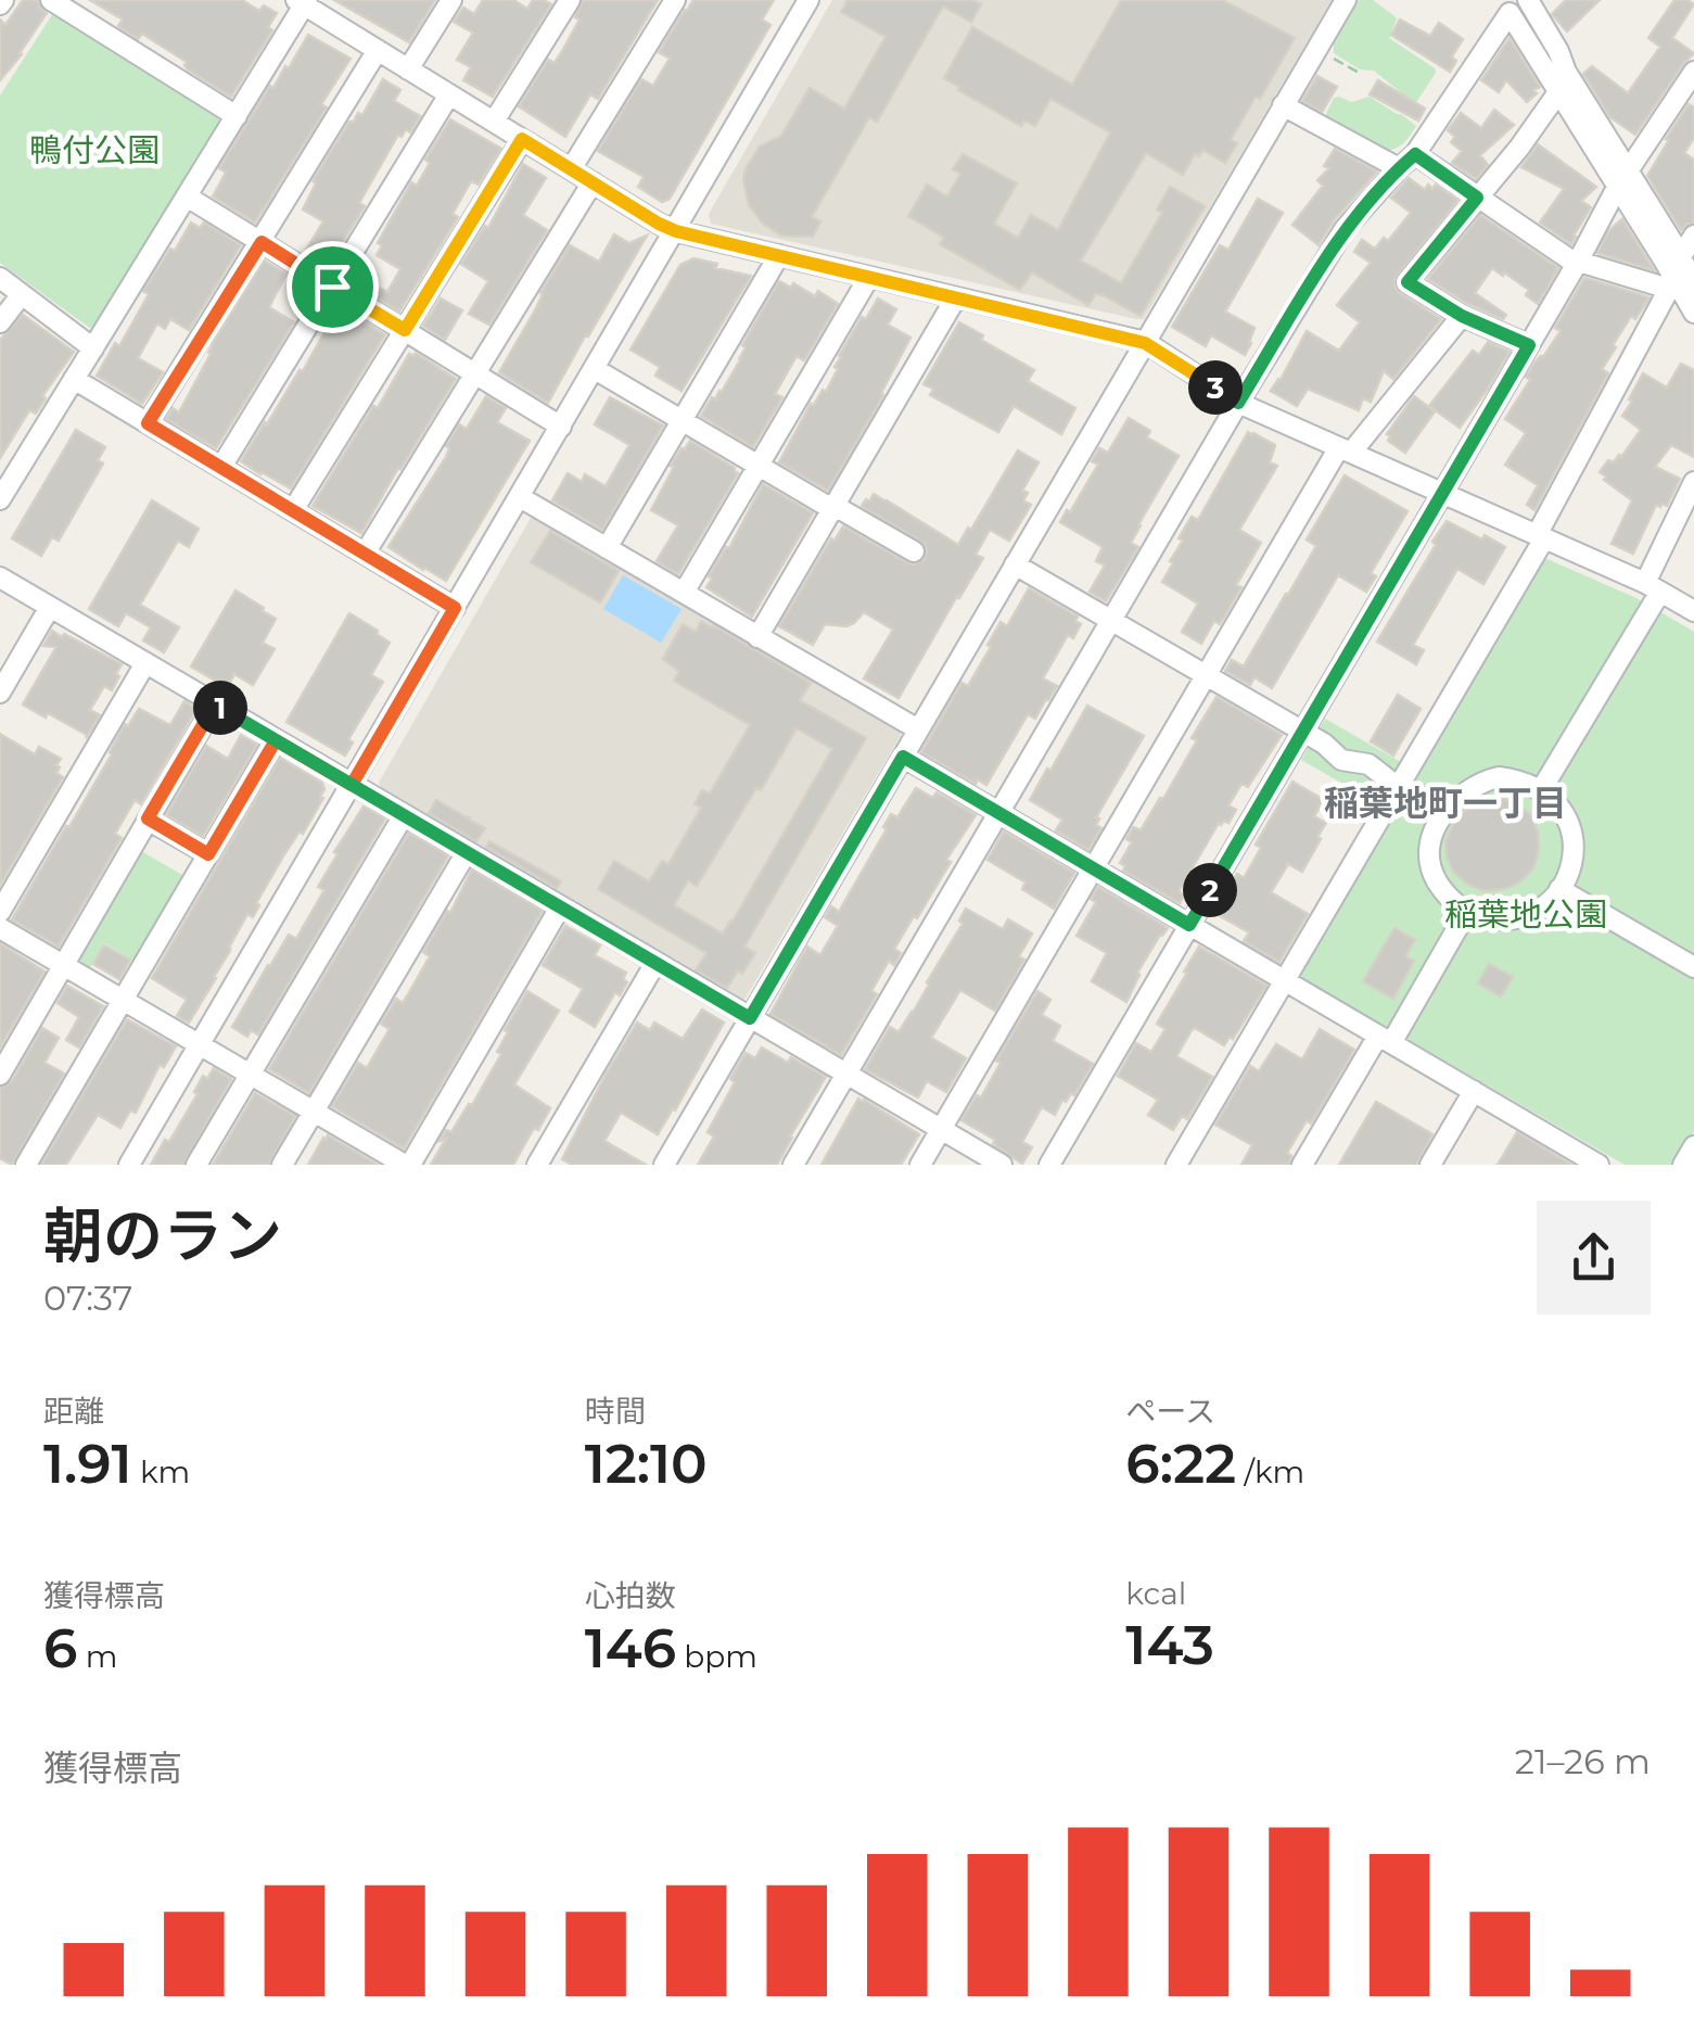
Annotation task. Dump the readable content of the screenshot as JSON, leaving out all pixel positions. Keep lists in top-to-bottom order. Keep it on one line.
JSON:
{"districts":["稲葉地町一丁目"],"parks":["鴨付公園","稲葉地公園"],"page":{"pins":["3","1","2"],"heading":["朝のラン","07:37"],"stats":[["距離","1.91 km"],["時間","12:10"],["ペース","6:22 /km"],["獲得標高","6 m"],["心拍数","146 bpm"],["kcal","143"]],"chart":["獲得標高","21–26 m"]}}
